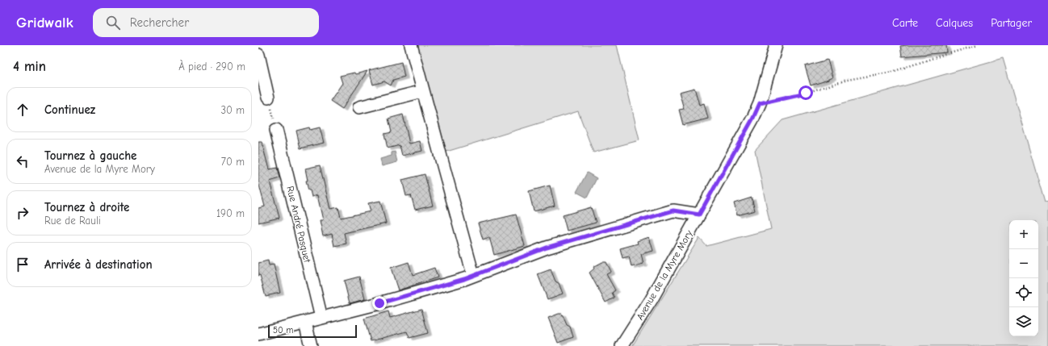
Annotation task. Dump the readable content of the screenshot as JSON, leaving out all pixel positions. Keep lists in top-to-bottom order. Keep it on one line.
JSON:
{"streets":{"street":["Rue André Pasquet","Avenue de la Myre Mory"]},"scale_bar":"50 m","page":{"header":"Gridwalk","search":"Rechercher","nav":["Carte","Calques","Partager"],"heading":["4 min","À pied · 290 m"],"list":[["Continuez","30 m"],["Tournez à gauche","Avenue de la Myre Mory","70 m"],["Tournez à droite","Rue de Rauli","190 m"],"Arrivée à destination"],"map_buttons":["+","−"],"scale":"50 m"}}
